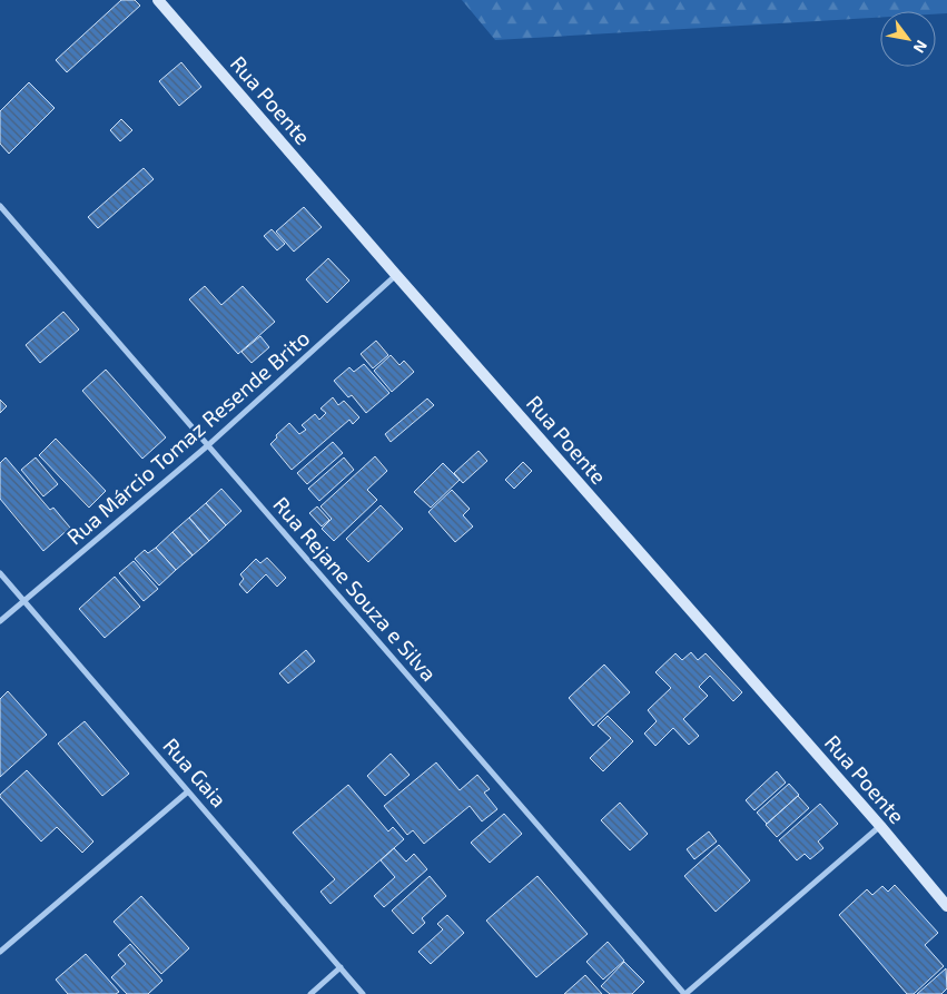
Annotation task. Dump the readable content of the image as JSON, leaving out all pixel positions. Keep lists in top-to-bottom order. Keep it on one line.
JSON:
{"streets":{"street":["Rua Poente","Rua Márcio Tomaz Resende Brito","Rua Rejane Souza e Silva","Rua Gaia"]},"crossings":[["Rua Poente","Rua Márcio Tomaz Resende Brito"],["Rua Márcio Tomaz Resende Brito","Rua Rejane Souza e Silva"],["Rua Márcio Tomaz Resende Brito","Rua Gaia"]],"north":"bottom right"}
